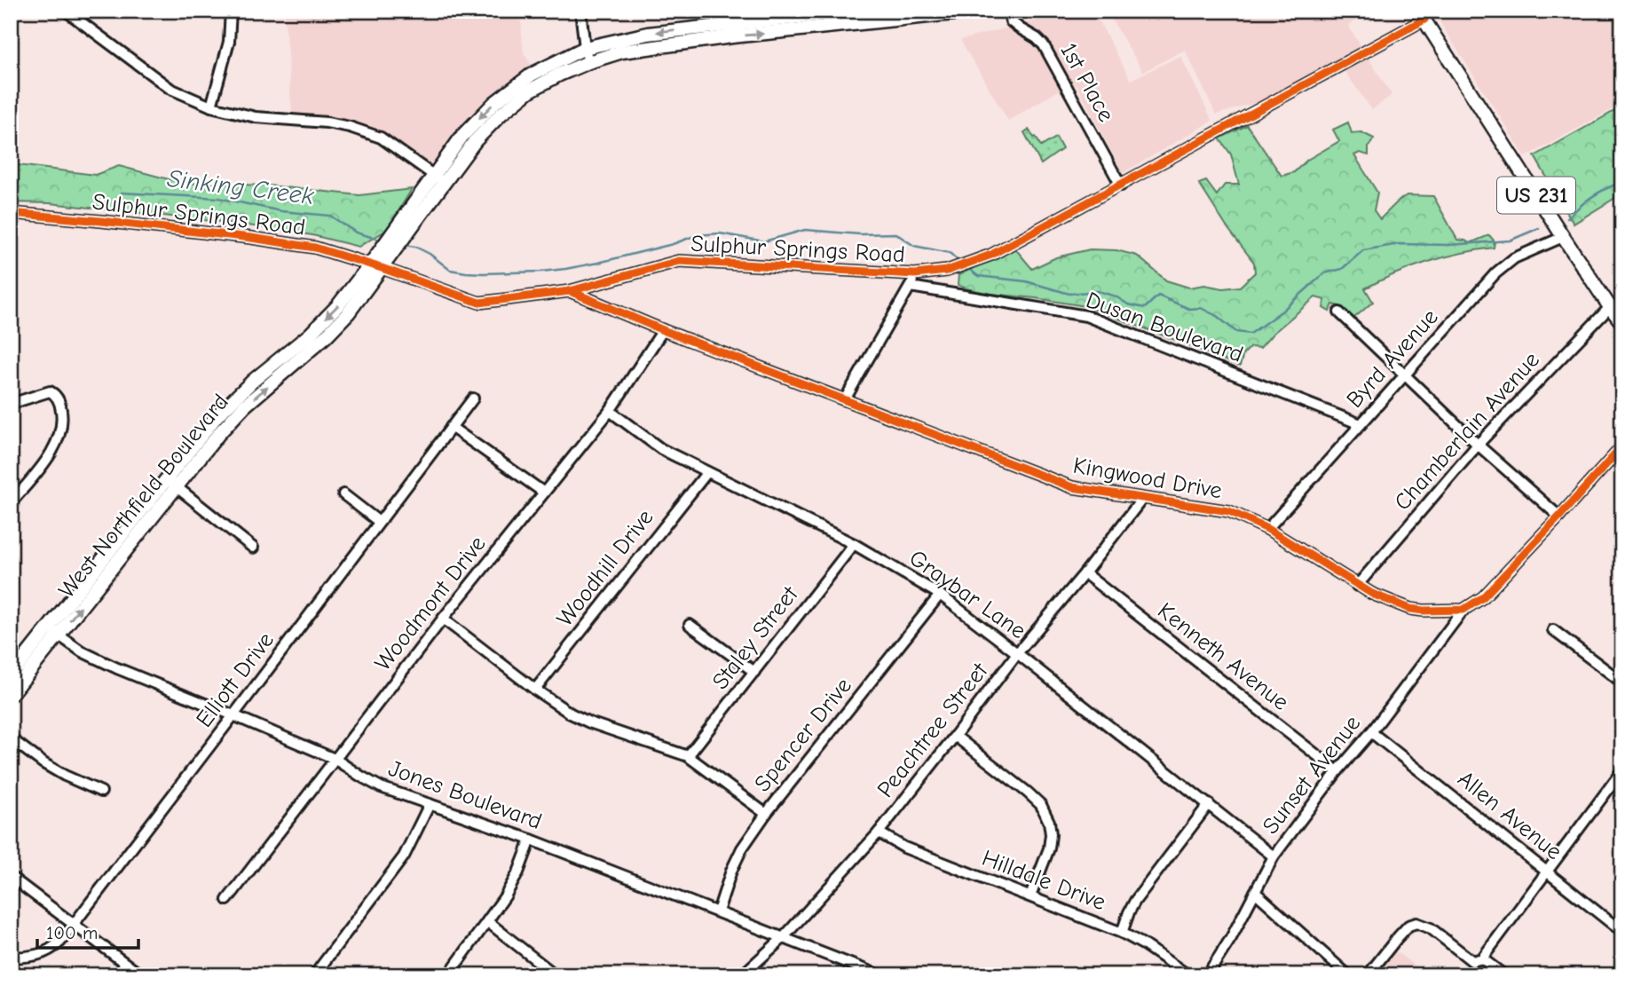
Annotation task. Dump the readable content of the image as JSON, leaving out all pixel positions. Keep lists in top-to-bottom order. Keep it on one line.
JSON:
{"streets":{"main road":["US 231","West Northfield Boulevard"],"street":["1st Place","Sulphur Springs Road","Dusan Boulevard","Byrd Avenue","Chamberlain Avenue","Kingwood Drive","Woodhill Drive","Graybar Lane","Woodmont Drive","Staley Street","Kenneth Avenue","Elliott Drive","Peachtree Street","Spencer Drive","Sunset Avenue","Jones Boulevard","Allen Avenue","Hilldale Drive"]},"crossings":[["1st Place","Sulphur Springs Road"],["US 231","Sulphur Springs Road"],["US 231","Byrd Avenue"],["US 231","Chamberlain Avenue"],["Sulphur Springs Road","Kingwood Drive"],["Sulphur Springs Road","West Northfield Boulevard"],["Dusan Boulevard","Byrd Avenue"],["Byrd Avenue","Kingwood Drive"],["Chamberlain Avenue","Kingwood Drive"],["Kingwood Drive","Woodmont Drive"],["Kingwood Drive","Peachtree Street"],["Kingwood Drive","Sunset Avenue"],["West Northfield Boulevard","Jones Boulevard"],["Woodhill Drive","Graybar Lane"],["Graybar Lane","Woodmont Drive"],["Graybar Lane","Staley Street"],["Graybar Lane","Peachtree Street"],["Graybar Lane","Spencer Drive"],["Graybar Lane","Sunset Avenue"],["Woodmont Drive","Jones Boulevard"],["Kenneth Avenue","Peachtree Street"],["Kenneth Avenue","Sunset Avenue"],["Elliott Drive","Jones Boulevard"],["Peachtree Street","Jones Boulevard"],["Peachtree Street","Hilldale Drive"],["Spencer Drive","Jones Boulevard"],["Sunset Avenue","Allen Avenue"]],"water":["Sinking Creek"],"scale_bar":"100 m"}
